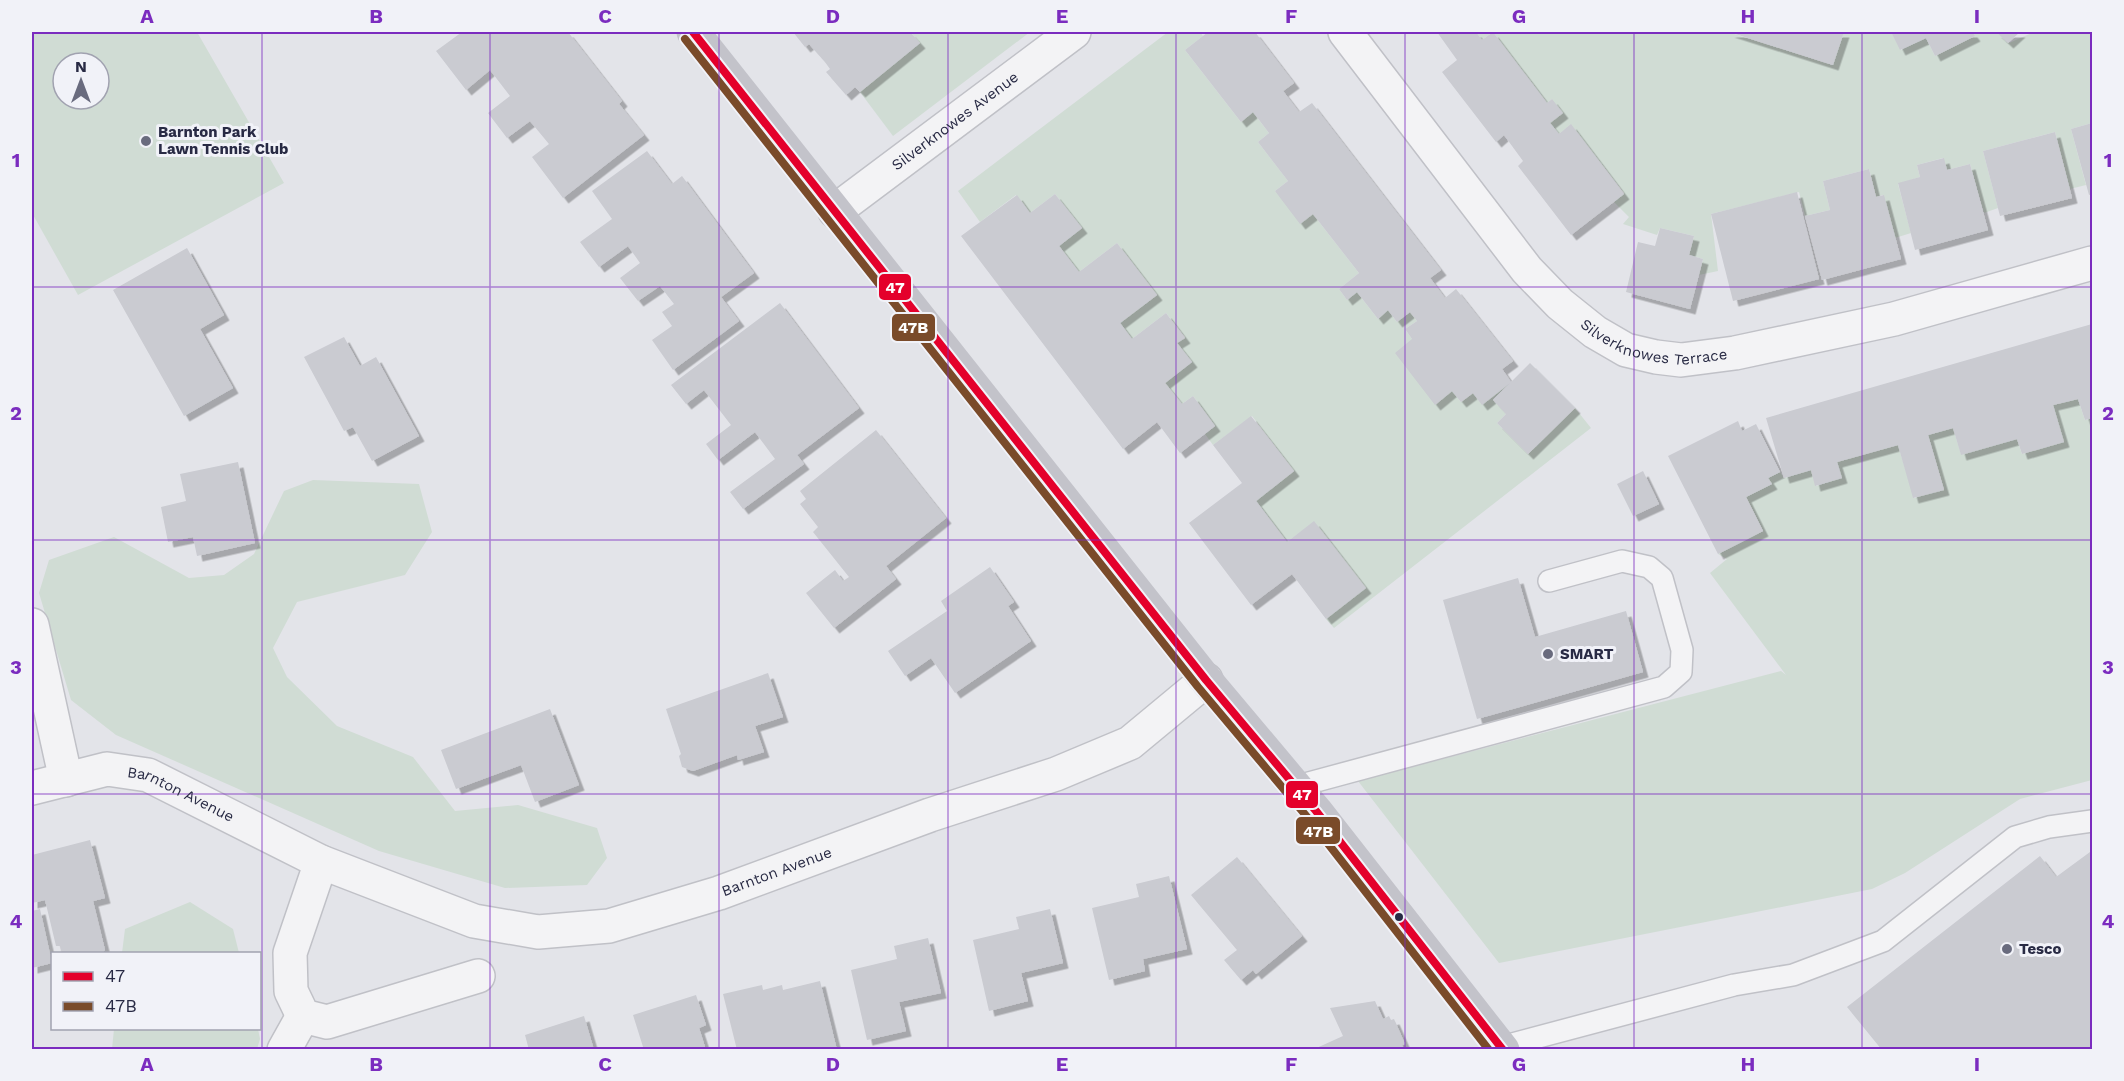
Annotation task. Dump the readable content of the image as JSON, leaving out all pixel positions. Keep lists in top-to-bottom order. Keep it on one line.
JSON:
{"streets":{"street":["Silverknowes Avenue","Silverknowes Terrace","Barnton Avenue"]},"places":["Barnton Park Lawn Tennis Club","SMART","Tesco"],"lines":["transit line 47","transit line 47B"],"legend":["47","47B"],"north":"top","grid":{"columns":["A","B","C","D","E","F","G","H","I"],"rows":["1","2","3","4"]}}
